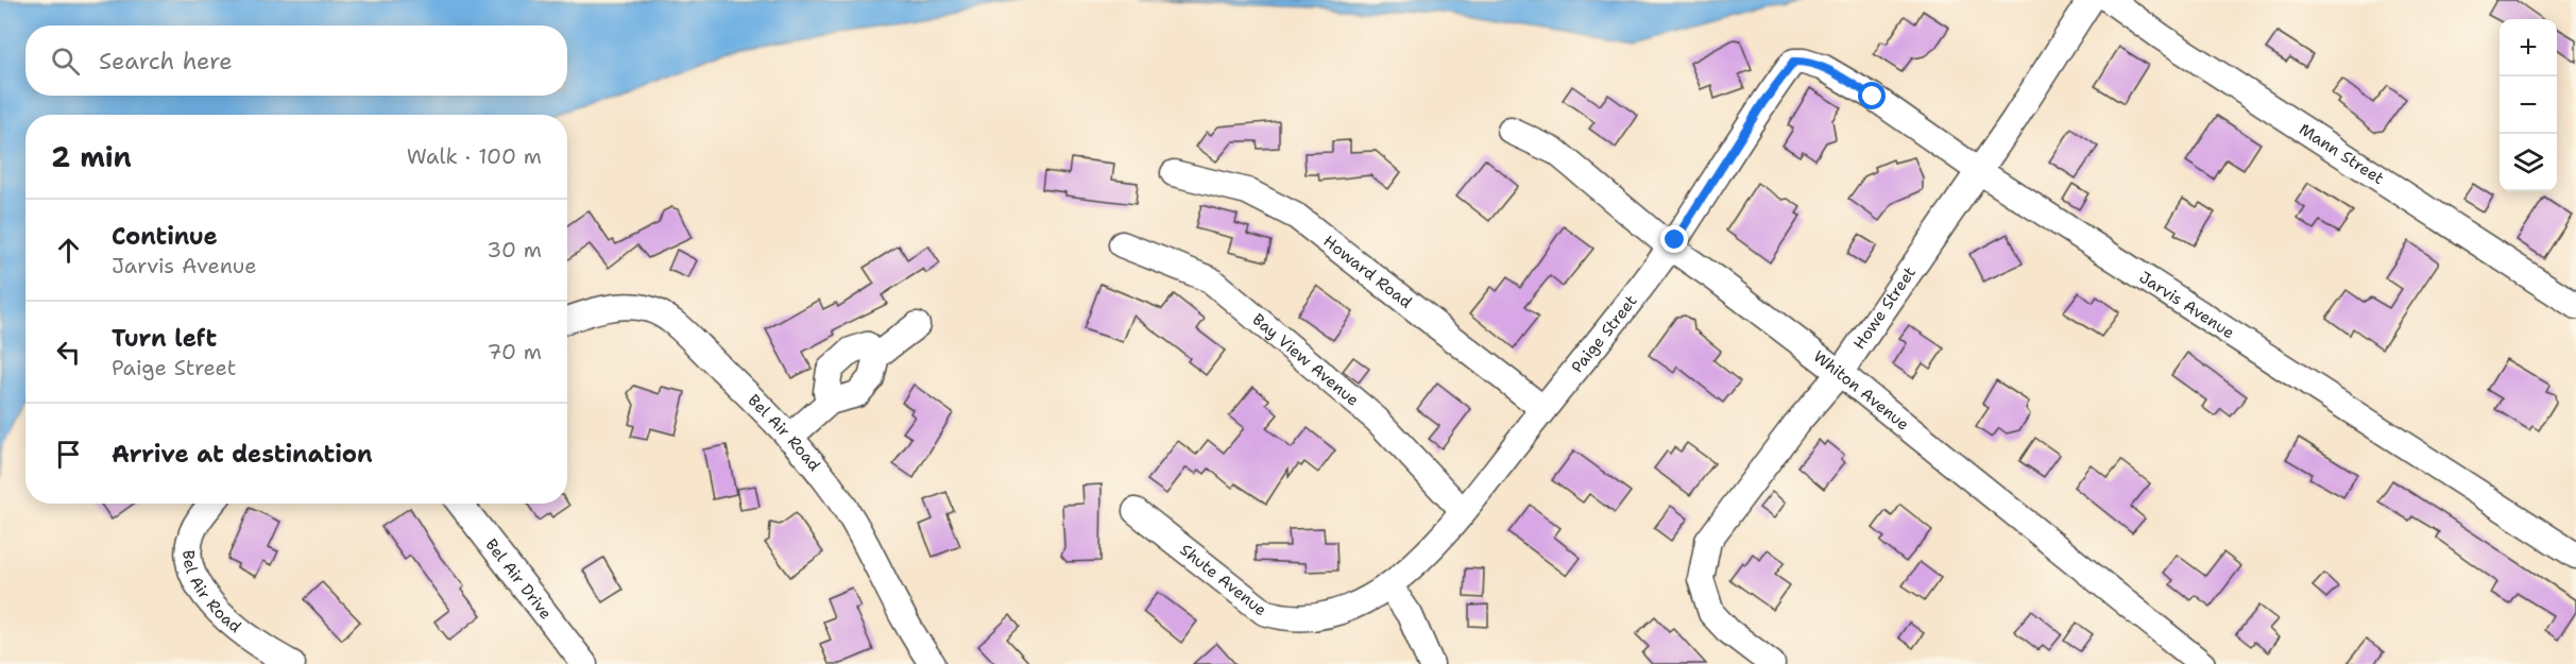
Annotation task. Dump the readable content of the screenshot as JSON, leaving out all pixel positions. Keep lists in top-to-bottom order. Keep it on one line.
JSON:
{"streets":{"street":["Mann Street","Howard Road","Jarvis Avenue","Howe Street","Paige Street","Bay View Avenue","Whiton Avenue","Bel Air Road","Shute Avenue","Bel Air Drive"]},"crossings":[["Howard Road","Paige Street"],["Jarvis Avenue","Howe Street"],["Jarvis Avenue","Paige Street"],["Howe Street","Whiton Avenue"],["Paige Street","Bay View Avenue"],["Paige Street","Whiton Avenue"],["Paige Street","Shute Avenue"]],"page":{"map_buttons":["+","−"],"search":"Search here","heading":["2 min","Walk · 100 m"],"list":[["Continue","Jarvis Avenue","30 m"],["Turn left","Paige Street","70 m"],"Arrive at destination"]}}
